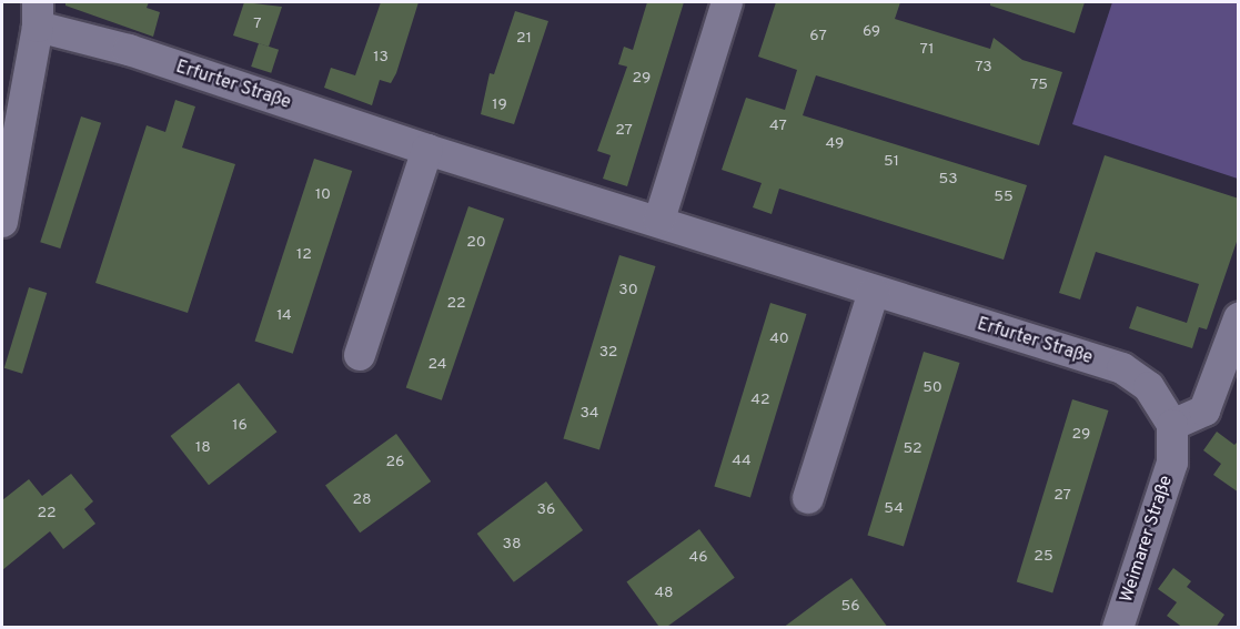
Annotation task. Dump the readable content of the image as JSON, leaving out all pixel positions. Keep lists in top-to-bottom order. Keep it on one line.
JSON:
{"streets":{"street":["Erfurter Straße","Weimarer Straße"]},"crossings":[["Erfurter Straße","Weimarer Straße"]],"house_numbers":["7","69","67","21","71","13","73","29","75","19","47","27","49","51","53","10","55","20","12","30","22","14","40","32","24","50","42","34","16","29","18","52","44","26","27","28","54","36","22","38","25","46","48","56"]}
